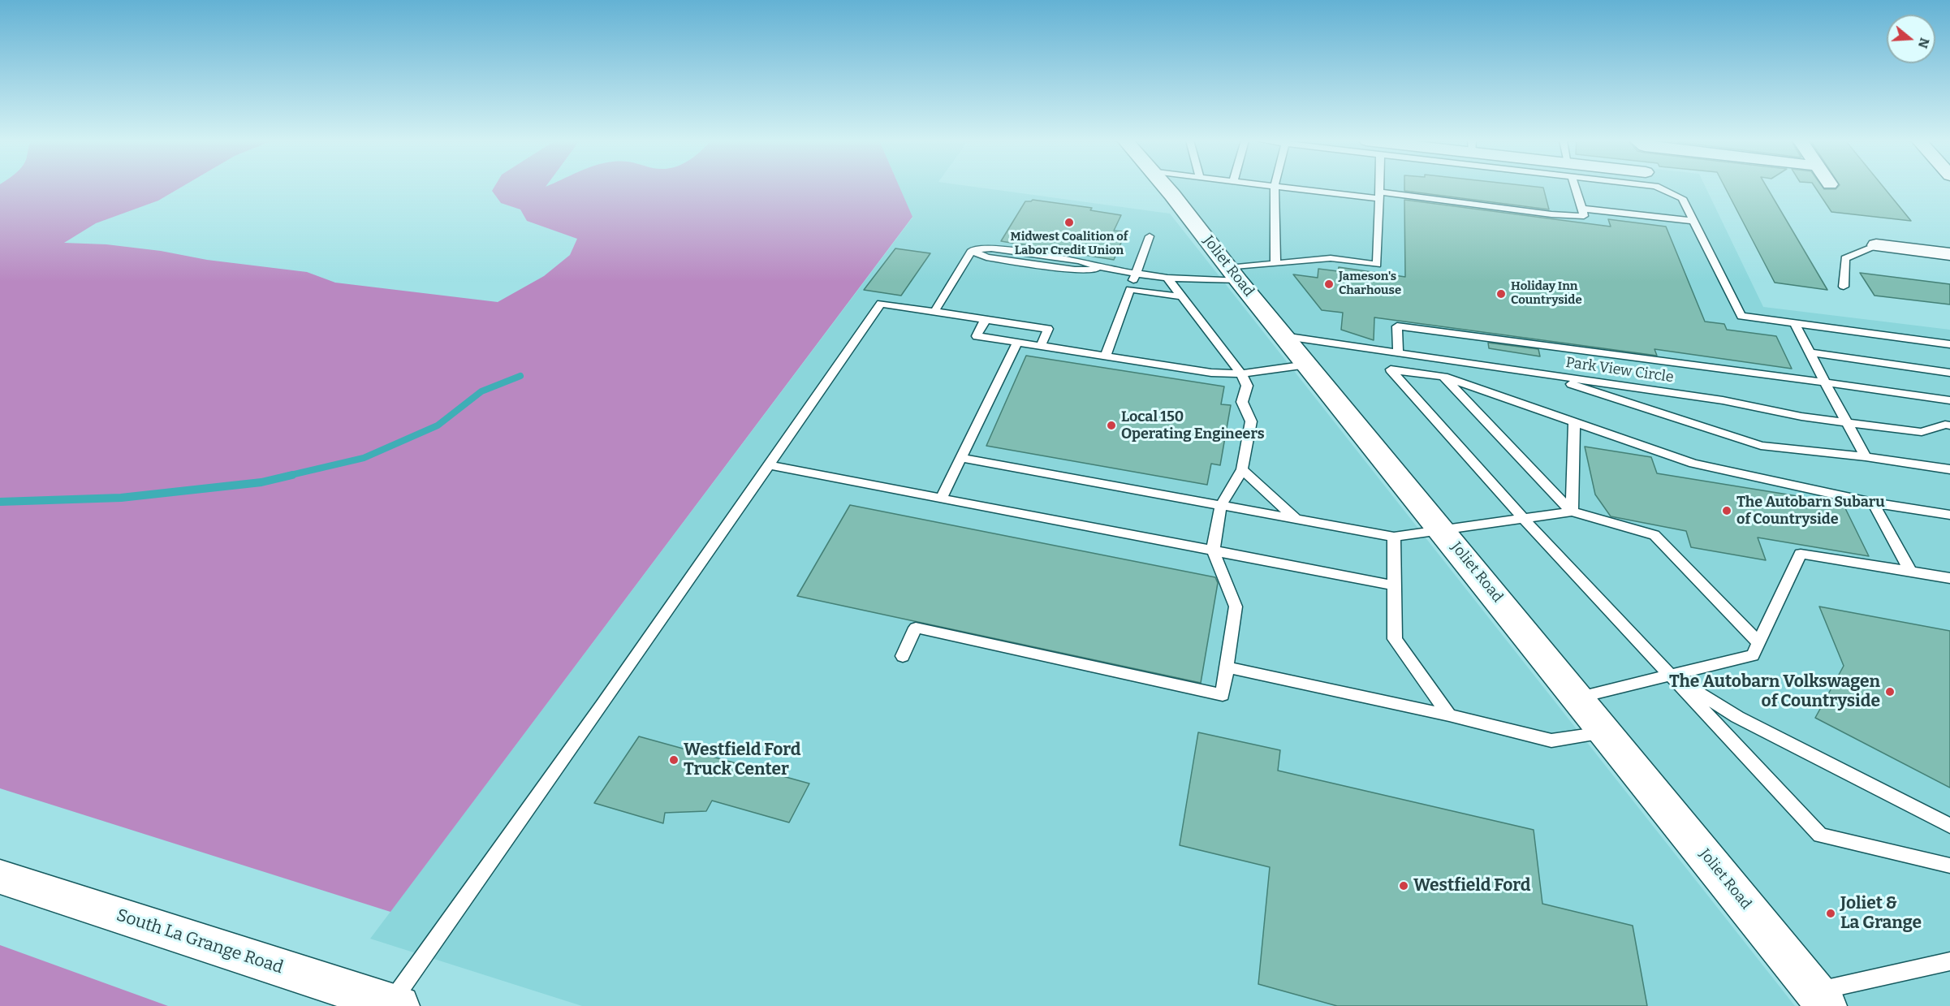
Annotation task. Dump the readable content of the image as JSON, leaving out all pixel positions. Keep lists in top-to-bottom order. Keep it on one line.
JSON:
{"streets":{"main road":["Joliet Road","South La Grange Road"],"lane":["Park View Circle"]},"crossings":[["Joliet Road","Park View Circle"]],"places":["Midwest Coalition of Labor Credit Union","Jameson's Charhouse","Holiday Inn Countryside","Local 150 Operating Engineers","The Autobarn Subaru of Countryside","The Autobarn Volkswagen of Countryside","Westfield Ford Truck Center","Westfield Ford","Joliet & La Grange"],"north":"right"}
